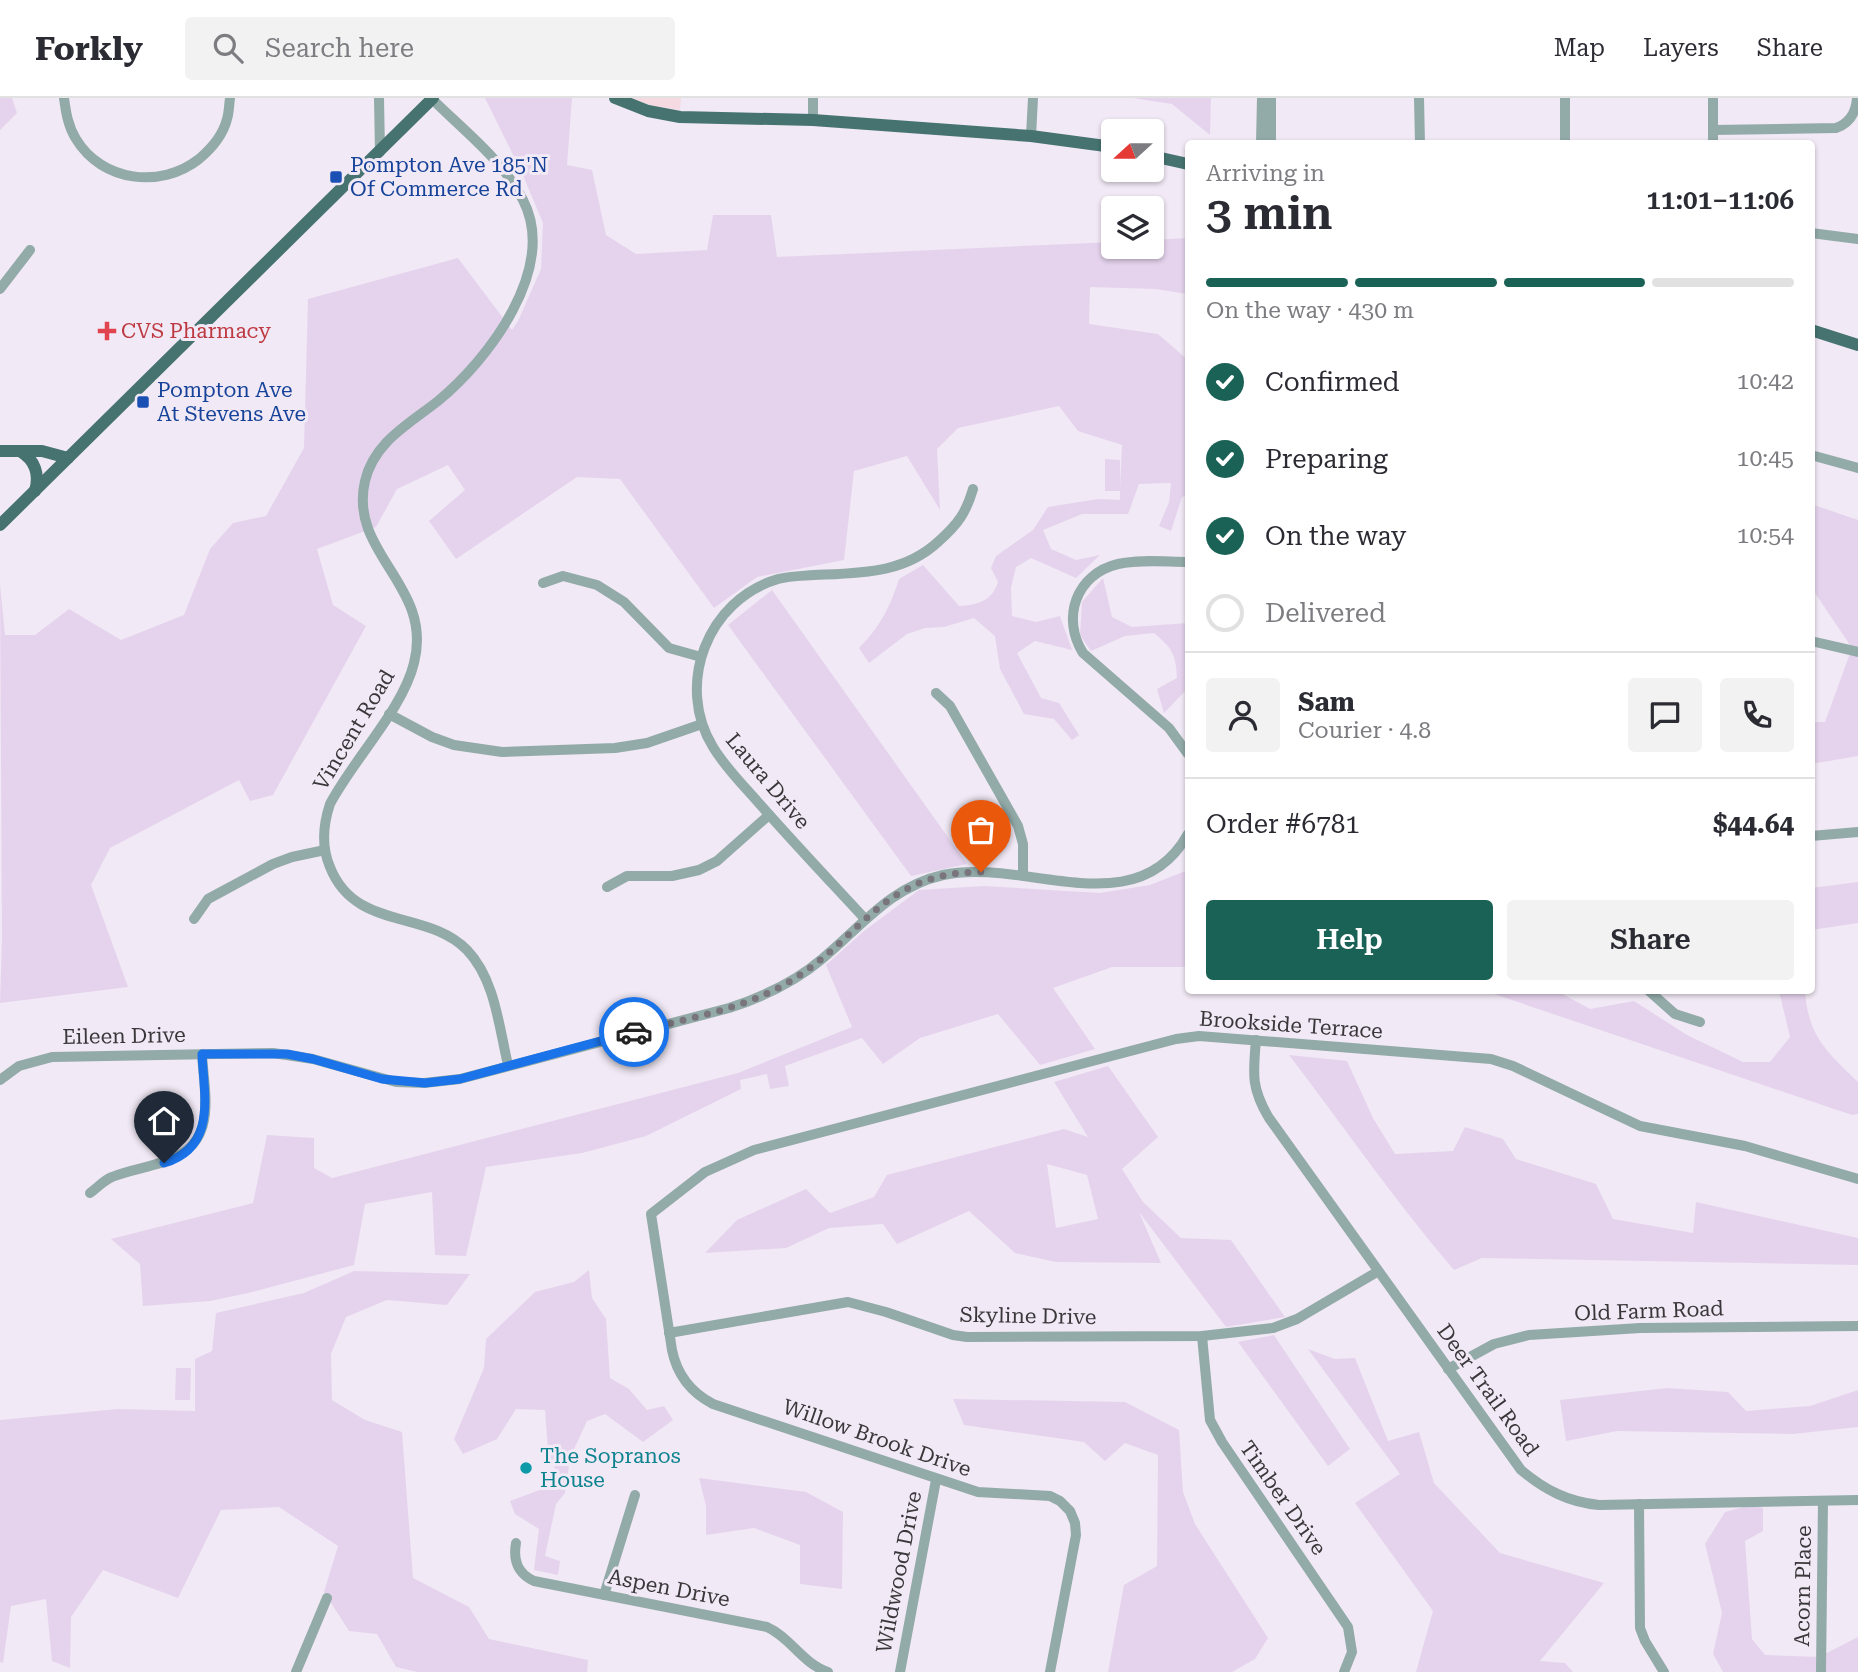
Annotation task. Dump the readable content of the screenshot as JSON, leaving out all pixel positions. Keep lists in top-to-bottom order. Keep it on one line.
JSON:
{"streets":{"street":["Vincent Road","Laura Drive","Brookside Terrace","Eileen Drive","Old Farm Road","Skyline Drive","Deer Trail Road","Willow Brook Drive","Timber Drive","Wildwood Drive","Acorn Place","Aspen Drive"]},"crossings":[["Vincent Road","Eileen Drive"],["Laura Drive","Eileen Drive"],["Brookside Terrace","Deer Trail Road"],["Brookside Terrace","Willow Brook Drive"],["Old Farm Road","Deer Trail Road"],["Skyline Drive","Deer Trail Road"],["Skyline Drive","Willow Brook Drive"],["Skyline Drive","Timber Drive"],["Deer Trail Road","Acorn Place"],["Willow Brook Drive","Wildwood Drive"]],"places":{"transit":["Pompton Ave 185'N Of Commerce Rd","Pompton Ave At Stevens Ave"],"health":["CVS Pharmacy"],"other":["The Sopranos House"]},"north":"left","page":{"header":"Forkly","search":"Search here","nav":["Map","Layers","Share"],"heading":["3 min","Arriving in","11:01–11:06"],"panel":["Sam","Courier · 4.8","Order #6781","$44.64"],"bar":"On the way · 430 m","list":[["Confirmed","10:42"],["Preparing","10:45"],["On the way","10:54"],"Delivered"],"buttons":["Help","Share"]}}
